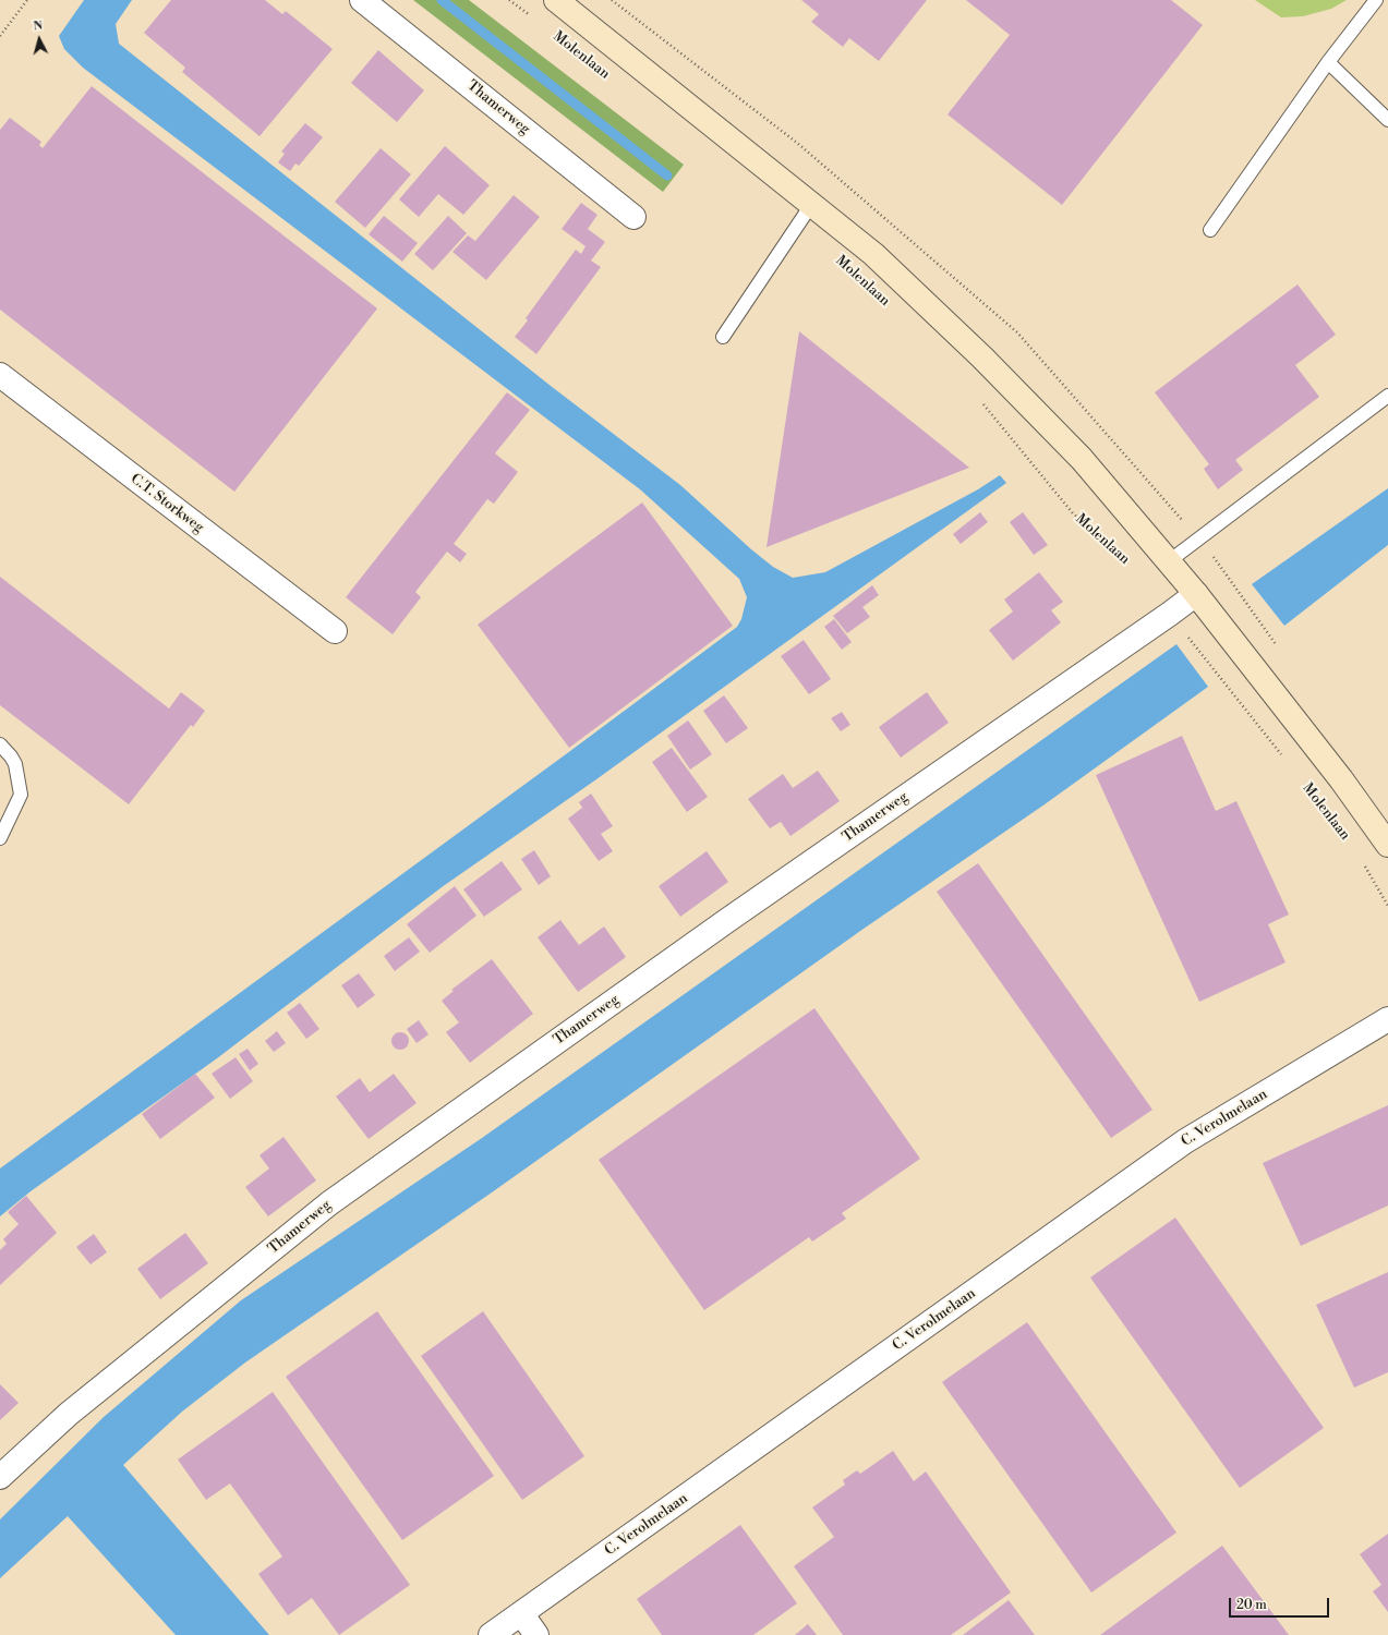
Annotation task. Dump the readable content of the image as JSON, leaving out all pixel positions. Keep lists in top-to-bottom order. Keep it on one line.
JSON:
{"streets":{"street":["Molenlaan","Thamerweg","C.T. Storkweg","C. Verolmelaan"]},"crossings":[["Molenlaan","Thamerweg"]],"scale_bar":"20 m","north":"top"}
